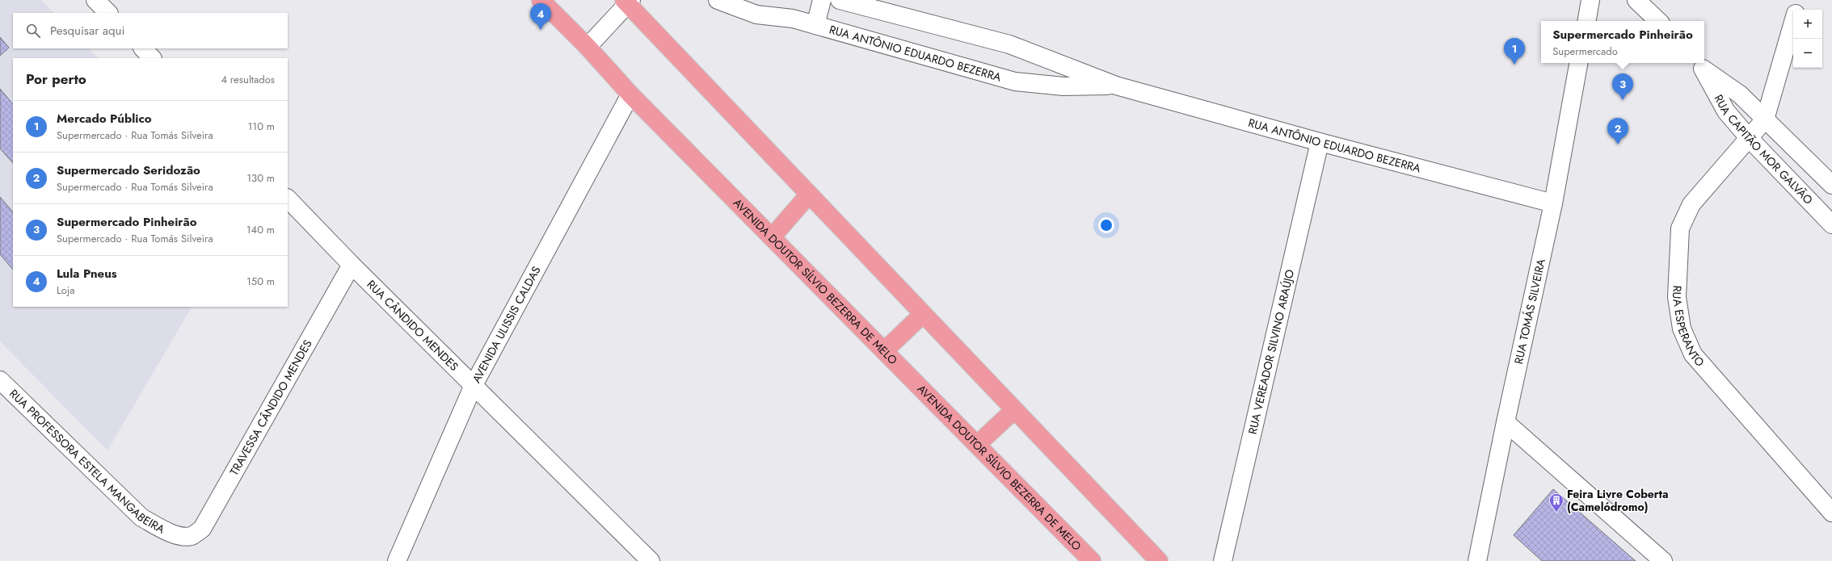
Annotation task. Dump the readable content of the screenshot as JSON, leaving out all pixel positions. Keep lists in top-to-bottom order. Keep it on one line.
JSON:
{"streets":{"highway":["AVENIDA DOUTOR SÍLVIO BEZERRA DE MELO"],"street":["RUA ANTÔNIO EDUARDO BEZERRA","RUA CAPITÃO MOR GALVÃO","RUA TOMÁS SILVEIRA","AVENIDA ULISSIS CALDAS","RUA ESPERANTO","RUA CÂNDIDO MENDES","RUA VEREADOR SILVINO ARAÚJO","TRAVESSA CÂNDIDO MENDES","RUA PROFESSORA ESTELA MANGABEIRA"]},"crossings":[["RUA ANTÔNIO EDUARDO BEZERRA","RUA TOMÁS SILVEIRA"],["RUA ANTÔNIO EDUARDO BEZERRA","RUA VEREADOR SILVINO ARAÚJO"],["RUA CAPITÃO MOR GALVÃO","RUA ESPERANTO"],["AVENIDA DOUTOR SÍLVIO BEZERRA DE MELO","AVENIDA ULISSIS CALDAS"],["AVENIDA ULISSIS CALDAS","RUA CÂNDIDO MENDES"],["RUA CÂNDIDO MENDES","TRAVESSA CÂNDIDO MENDES"],["TRAVESSA CÂNDIDO MENDES","RUA PROFESSORA ESTELA MANGABEIRA"]],"places":{"building":["Feira Livre Coberta (Camelódromo)"]},"page":{"pins":["4","1","3","2"],"map_buttons":["+","−"],"search":"Pesquisar aqui","popup":["Supermercado Pinheirão","Supermercado"],"heading":["Por perto","4 resultados"],"list":[{"mark":"1","name":"Mercado Público","note":"Supermercado · Rua Tomás Silveira","value":"110 m"},{"mark":"2","name":"Supermercado Seridozão","note":"Supermercado · Rua Tomás Silveira","value":"130 m"},{"mark":"3","name":"Supermercado Pinheirão","note":"Supermercado · Rua Tomás Silveira","value":"140 m"},{"mark":"4","name":"Lula Pneus","note":"Loja","value":"150 m"}]}}
